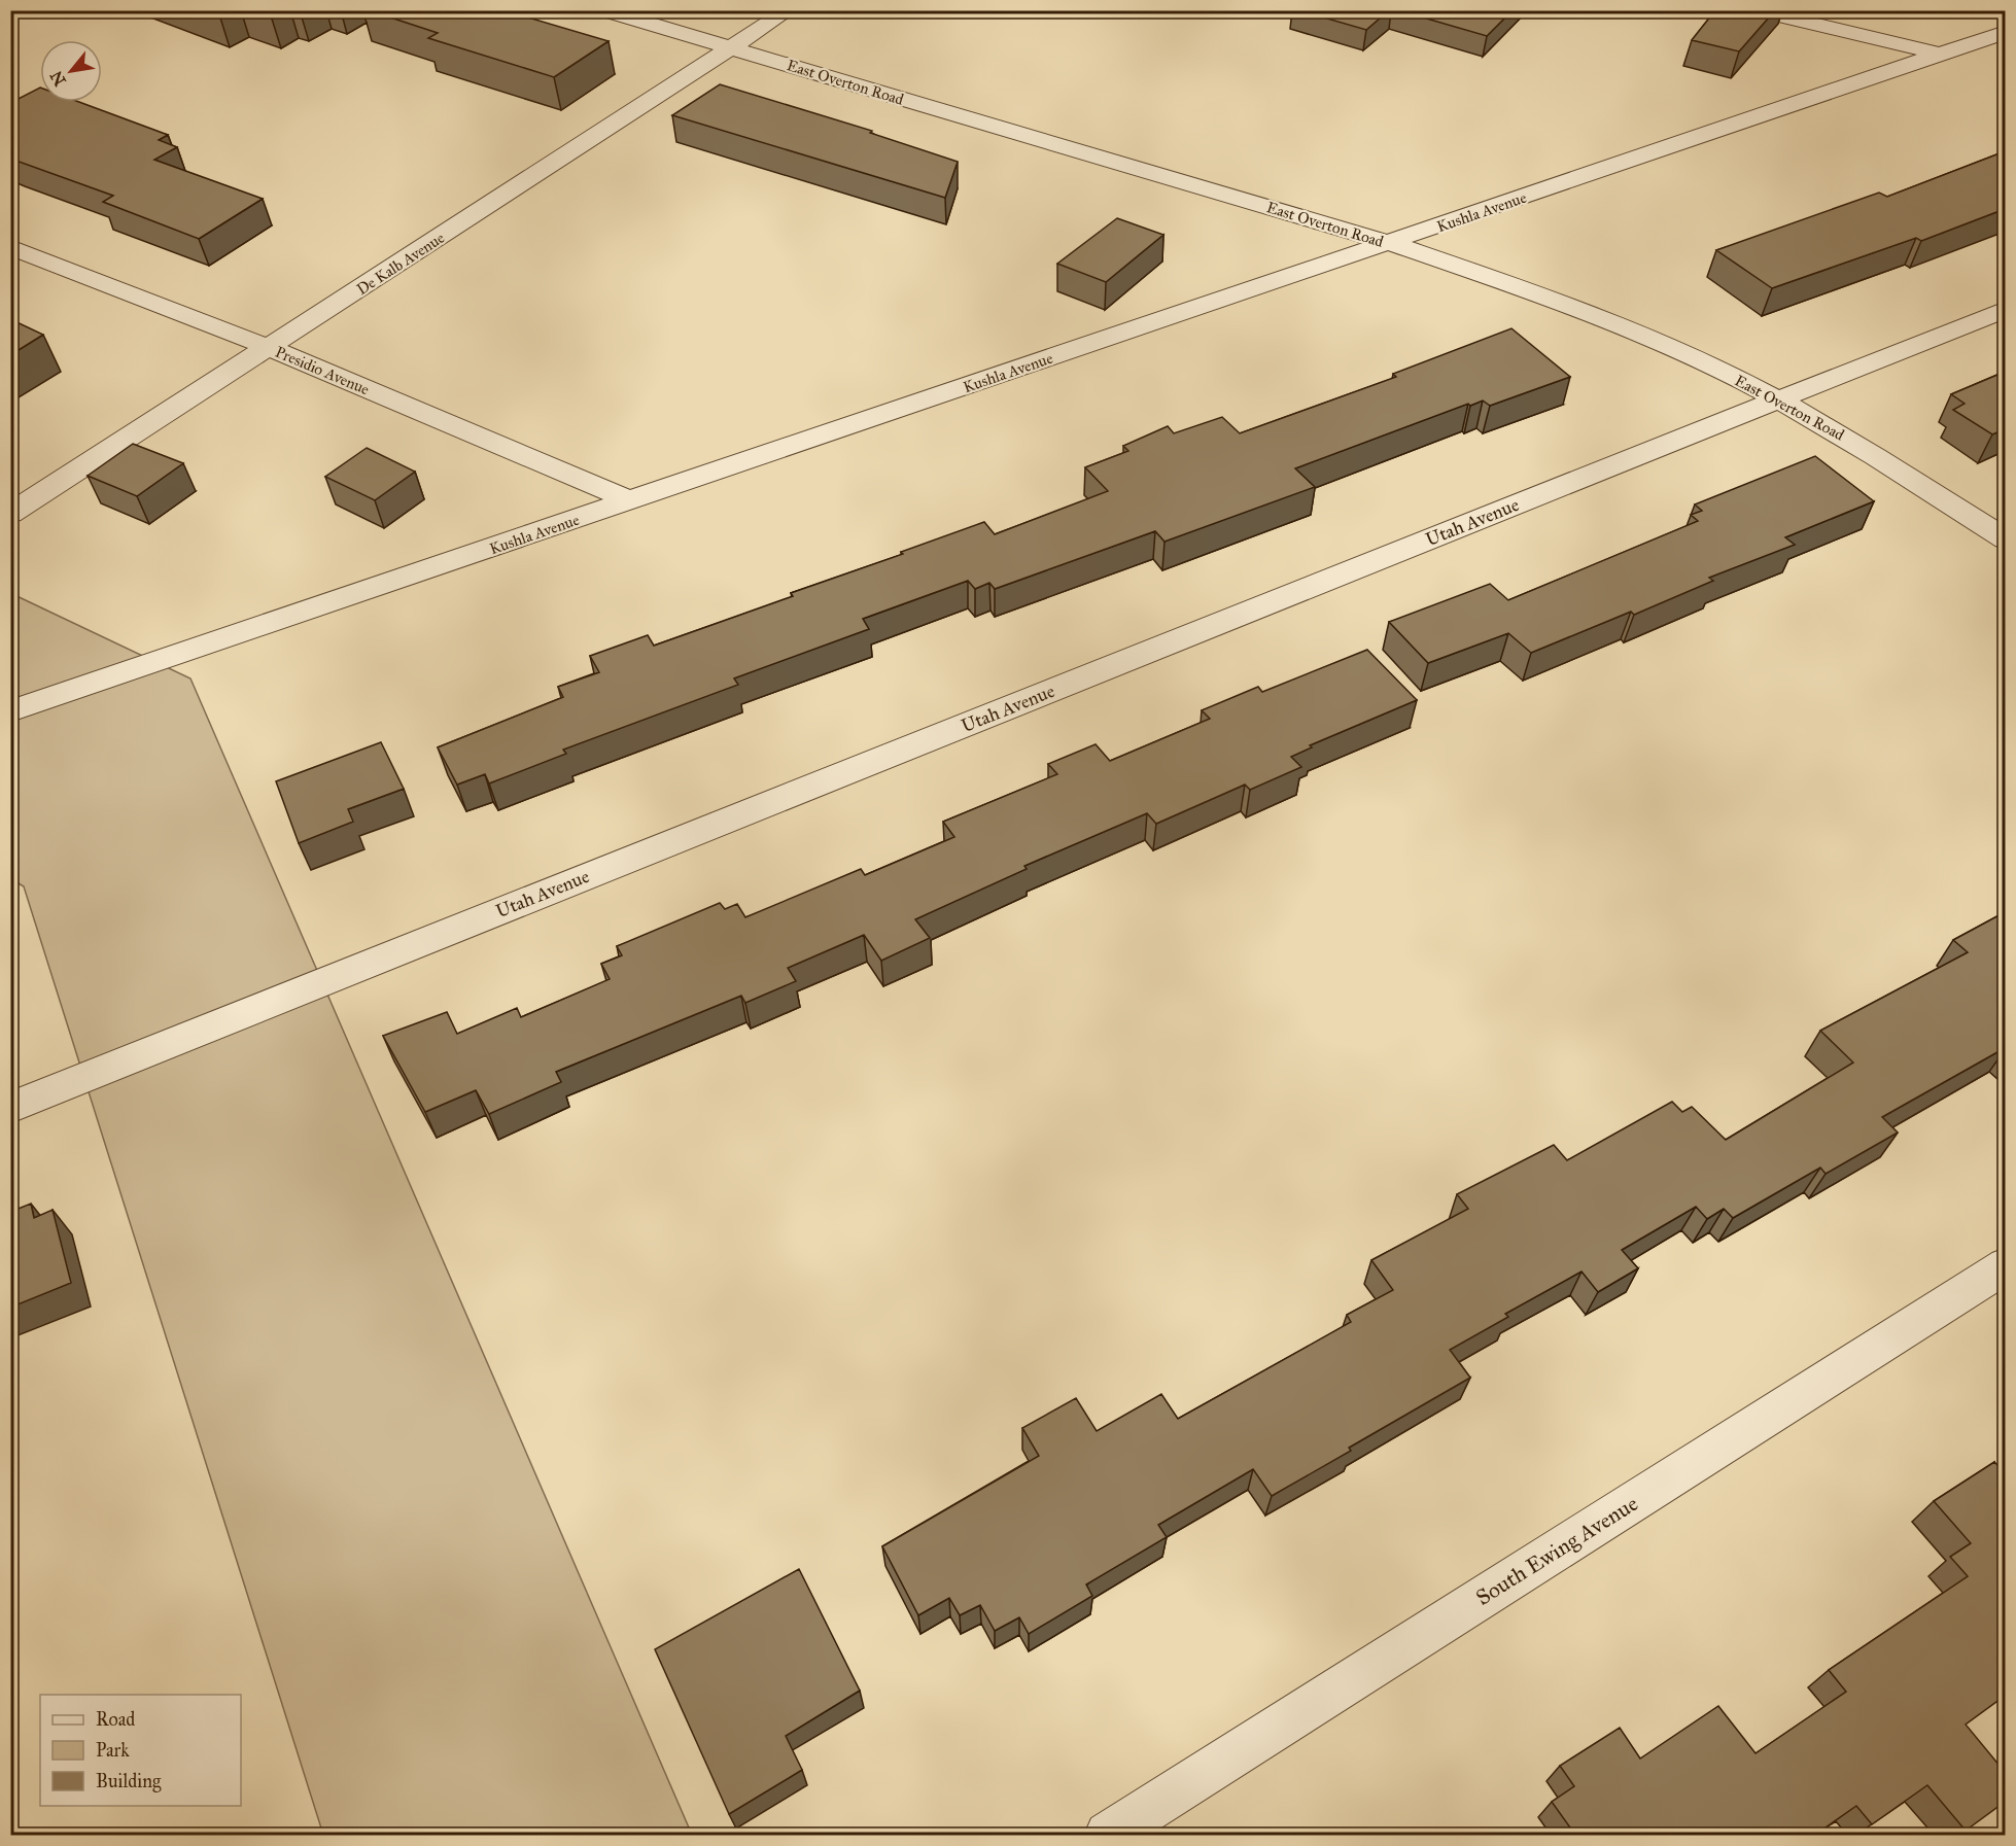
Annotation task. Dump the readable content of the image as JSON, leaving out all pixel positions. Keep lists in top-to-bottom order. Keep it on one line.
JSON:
{"streets":{"street":["East Overton Road","Kushla Avenue","De Kalb Avenue","Presidio Avenue","Utah Avenue","South Ewing Avenue"]},"crossings":[["East Overton Road","Kushla Avenue"],["East Overton Road","De Kalb Avenue"],["East Overton Road","Utah Avenue"],["Kushla Avenue","Presidio Avenue"],["De Kalb Avenue","Presidio Avenue"]],"legend":["Road","Park","Building"],"north":"bottom left"}
